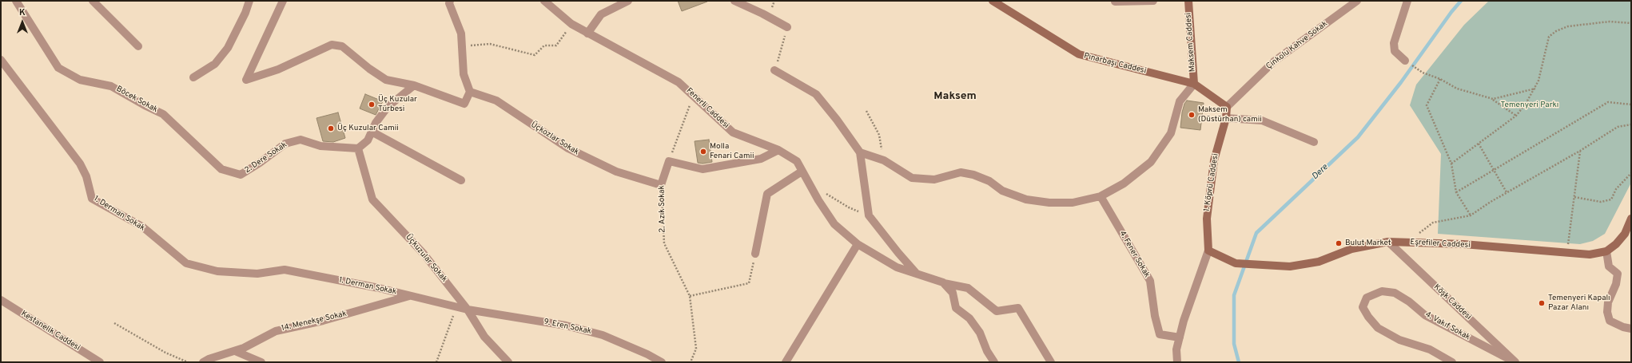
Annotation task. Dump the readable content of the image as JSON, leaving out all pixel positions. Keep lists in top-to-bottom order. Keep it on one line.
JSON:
{"streets":{"main road":["Maksem Caddesi","Pınarbaşı Caddesi","1. Köprü Caddesi","Eşrefiler Caddesi"],"street":["Çinkolu Kahve Sokak","Böcek Sokak","Fenerli Caddesi","Üçkozlar Sokak","2. Dere Sokak","2. Azık Sokak","1. Derman Sokak","4. Fener Sokak","Üçkuzular Sokak","Köşk Caddesi","14. Menekşe Sokak","4. Vakıf Sokak","9. Eren Sokak","Kestanelik Caddesi"]},"crossings":[["Maksem Caddesi","Pınarbaşı Caddesi"],["Çinkolu Kahve Sokak","1. Köprü Caddesi"],["Böcek Sokak","2. Dere Sokak"],["Üçkozlar Sokak","2. Azık Sokak"],["2. Dere Sokak","Üçkuzular Sokak"],["1. Köprü Caddesi","Eşrefiler Caddesi"],["1. Derman Sokak","Üçkuzular Sokak"],["1. Derman Sokak","14. Menekşe Sokak"],["1. Derman Sokak","9. Eren Sokak"],["Eşrefiler Caddesi","Köşk Caddesi"],["Üçkuzular Sokak","9. Eren Sokak"],["Köşk Caddesi","4. Vakıf Sokak"]],"districts":["Maksem"],"water":["Dere"],"parks":["Temenyeri Parkı"],"places":["Üç Kuzular Türbesi","Maksem (Düstürhan) camii","Üç Kuzular Camii","Molla Fenari Camii","Bulut Market","Temenyeri Kapalı Pazar Alanı"],"north":"top"}
